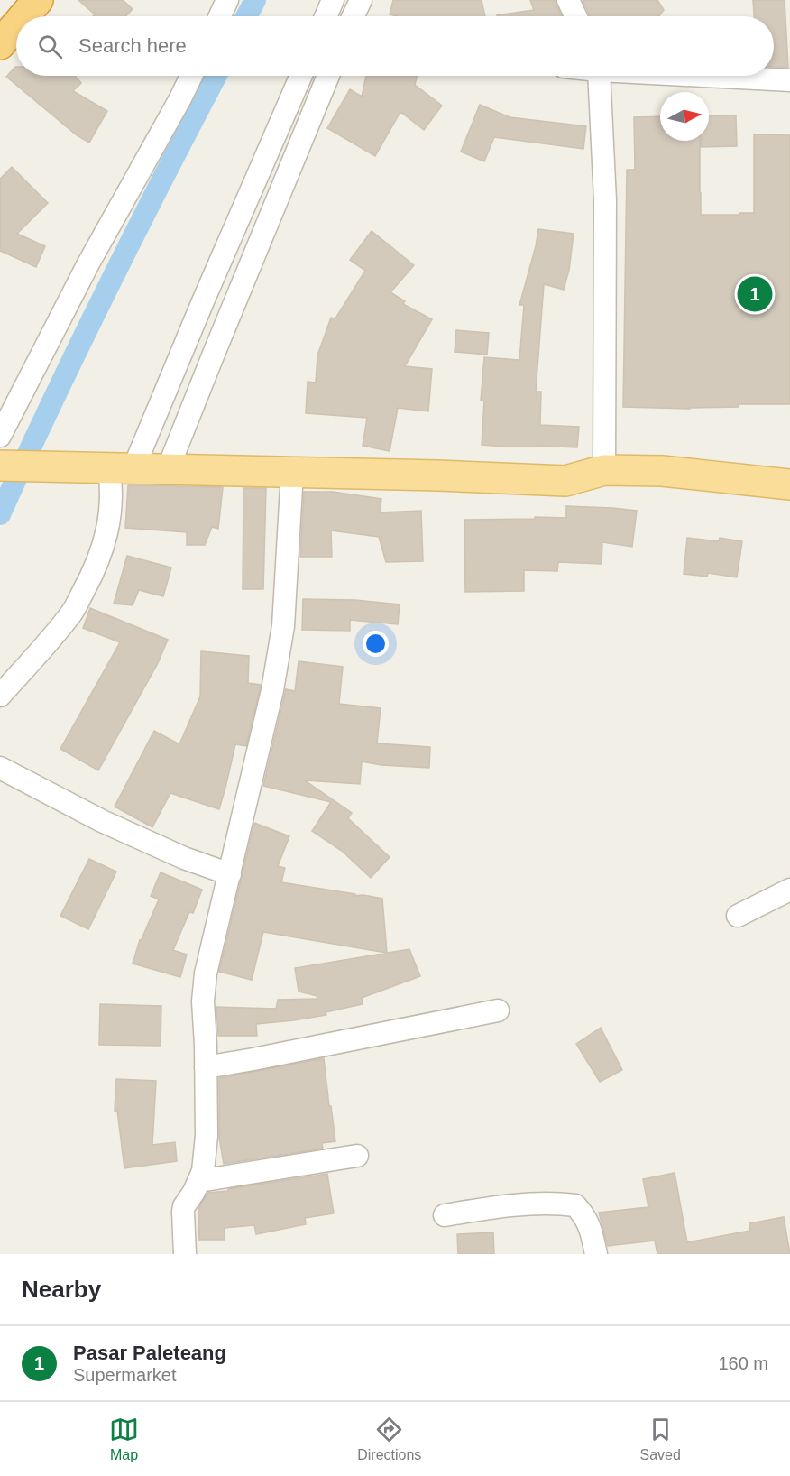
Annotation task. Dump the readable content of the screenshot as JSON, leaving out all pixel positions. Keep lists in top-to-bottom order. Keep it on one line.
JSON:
{"north":"right","page":{"search":"Search here","pins":"1","heading":"Nearby","list":[{"mark":"1","name":"Pasar Paleteang","note":"Supermarket","value":"160 m"}],"nav":["Map","Directions","Saved"]}}
